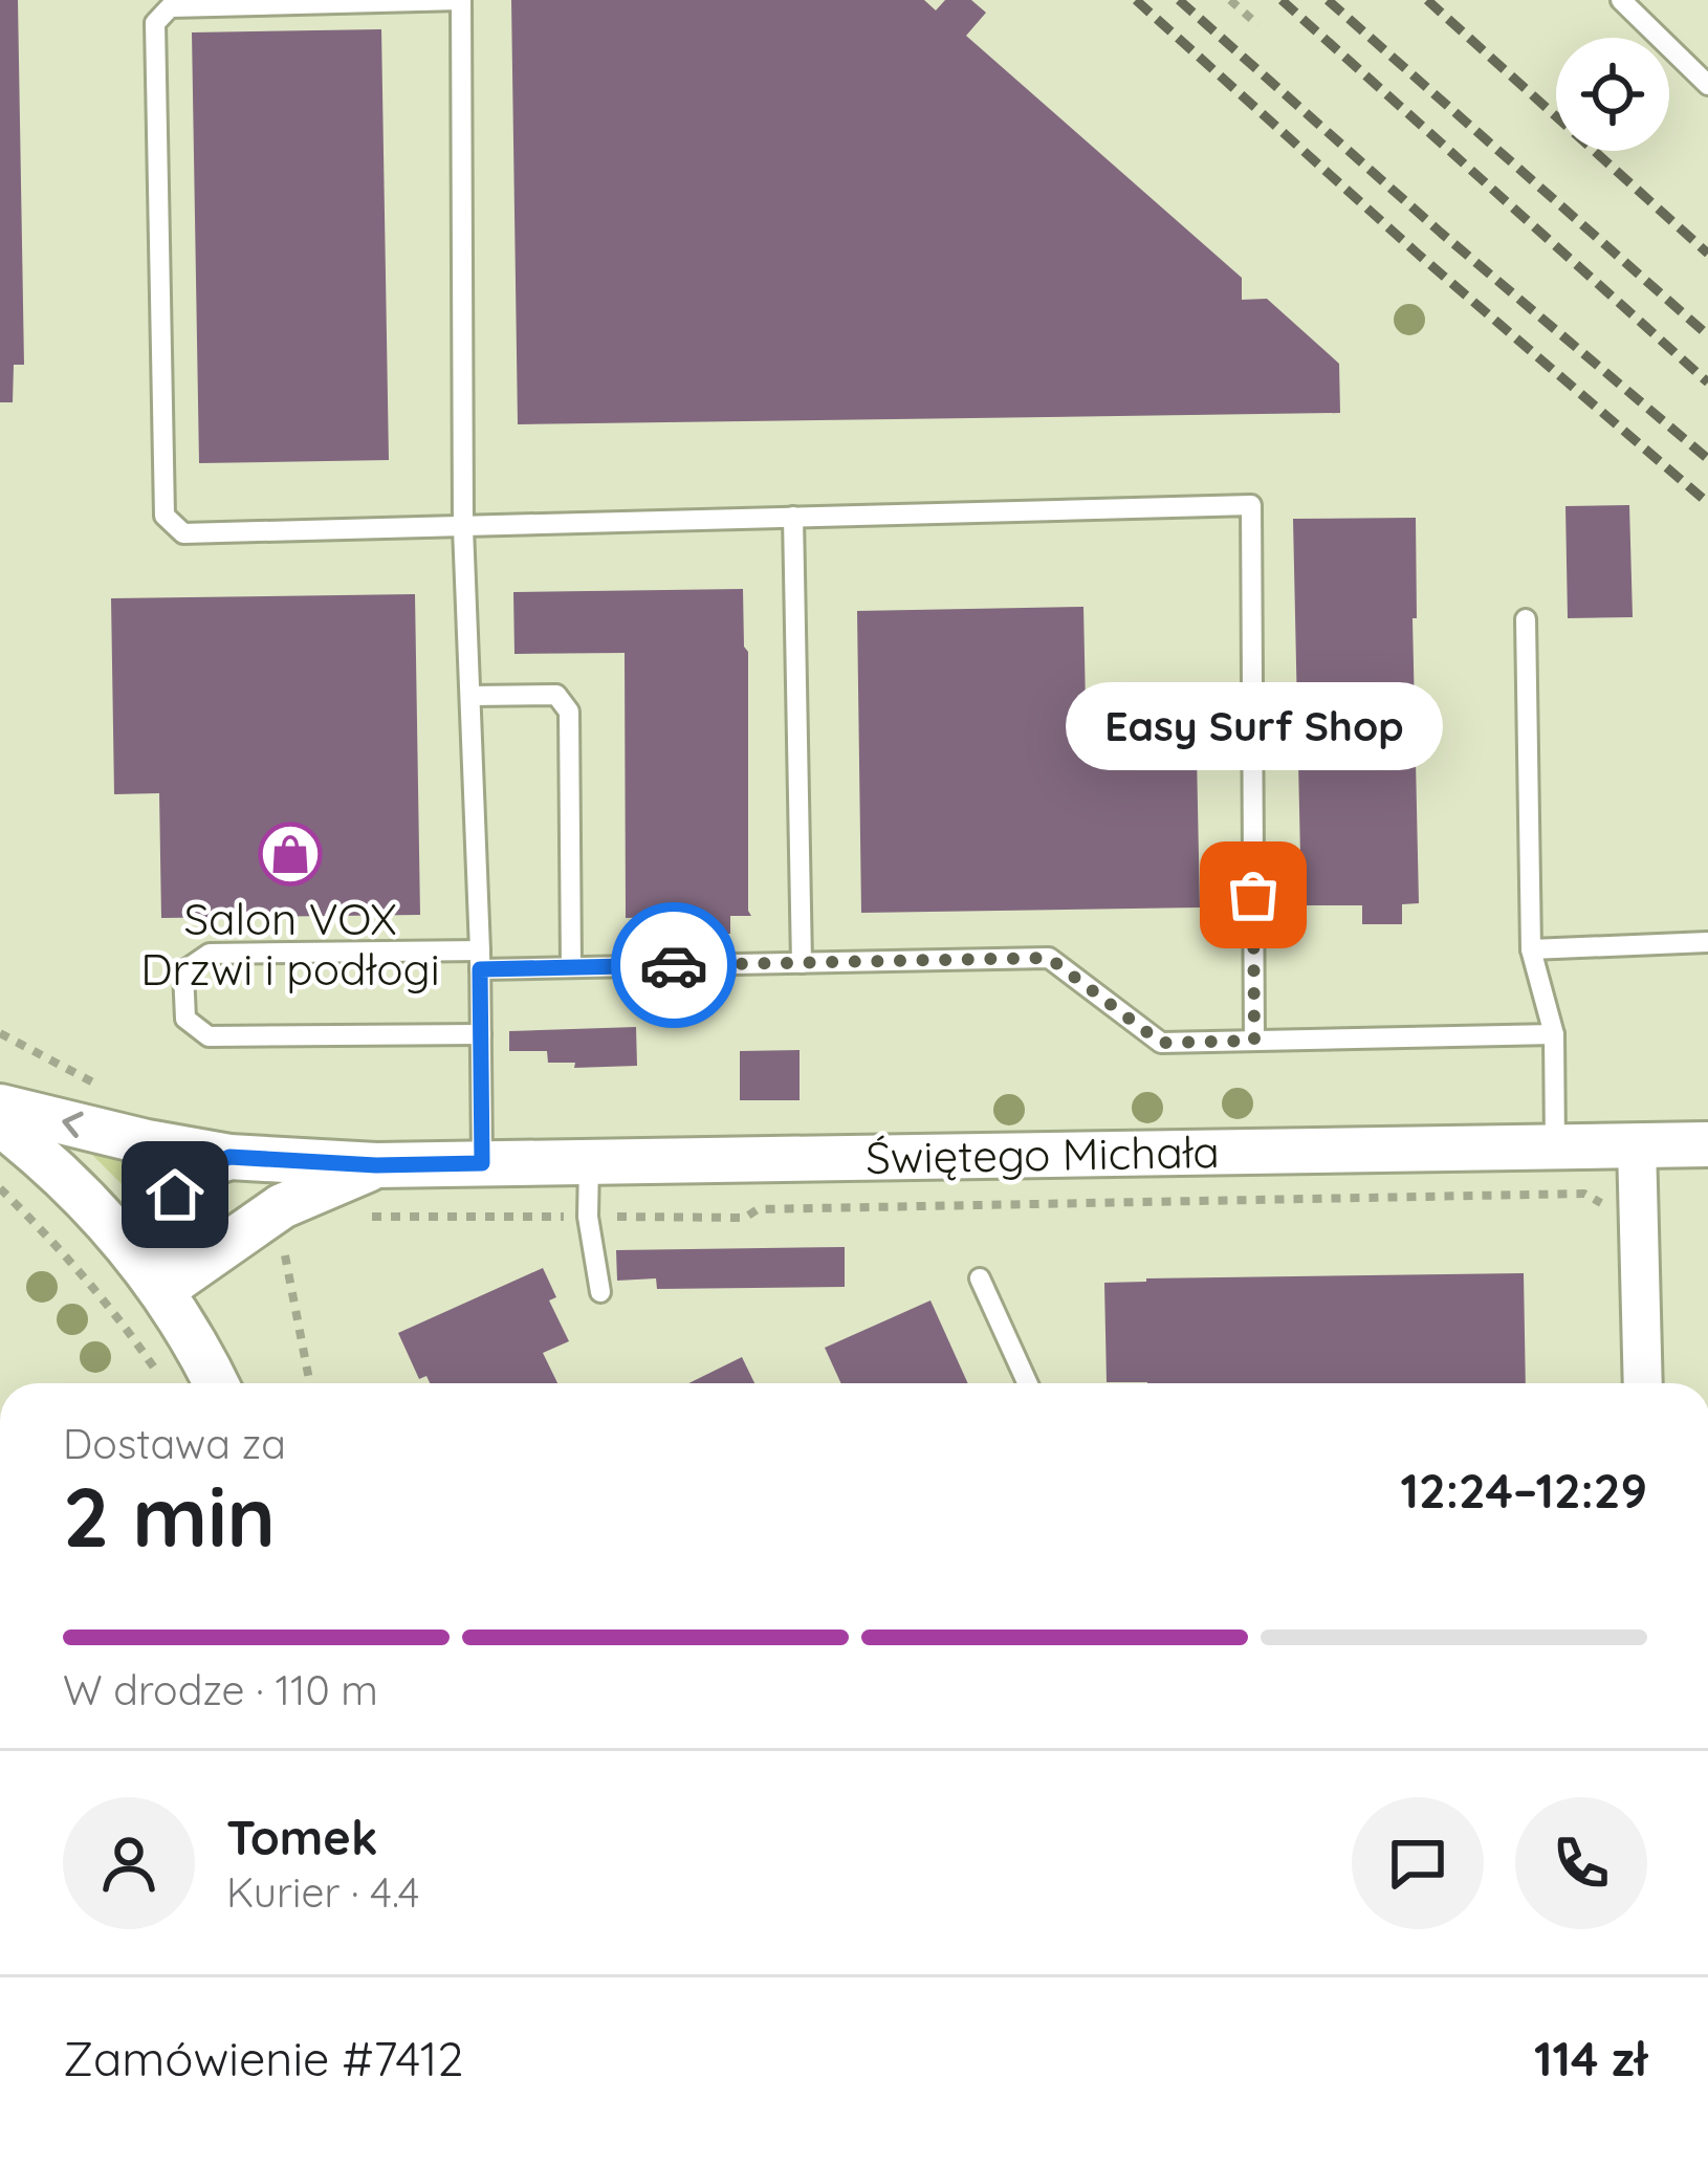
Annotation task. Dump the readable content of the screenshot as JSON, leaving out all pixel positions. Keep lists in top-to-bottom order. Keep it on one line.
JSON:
{"streets":{"street":["Świętego Michała"]},"places":{"shop":["Salon VOX Drzwi i podłogi"],"other":["Easy Surf Shop"]},"page":{"bubble":"Easy Surf Shop","heading":["2 min","Dostawa za","12:24–12:29"],"panel":["Tomek","Kurier · 4.4","Zamówienie #7412","114 zł"],"bar":"W drodze · 110 m"}}
